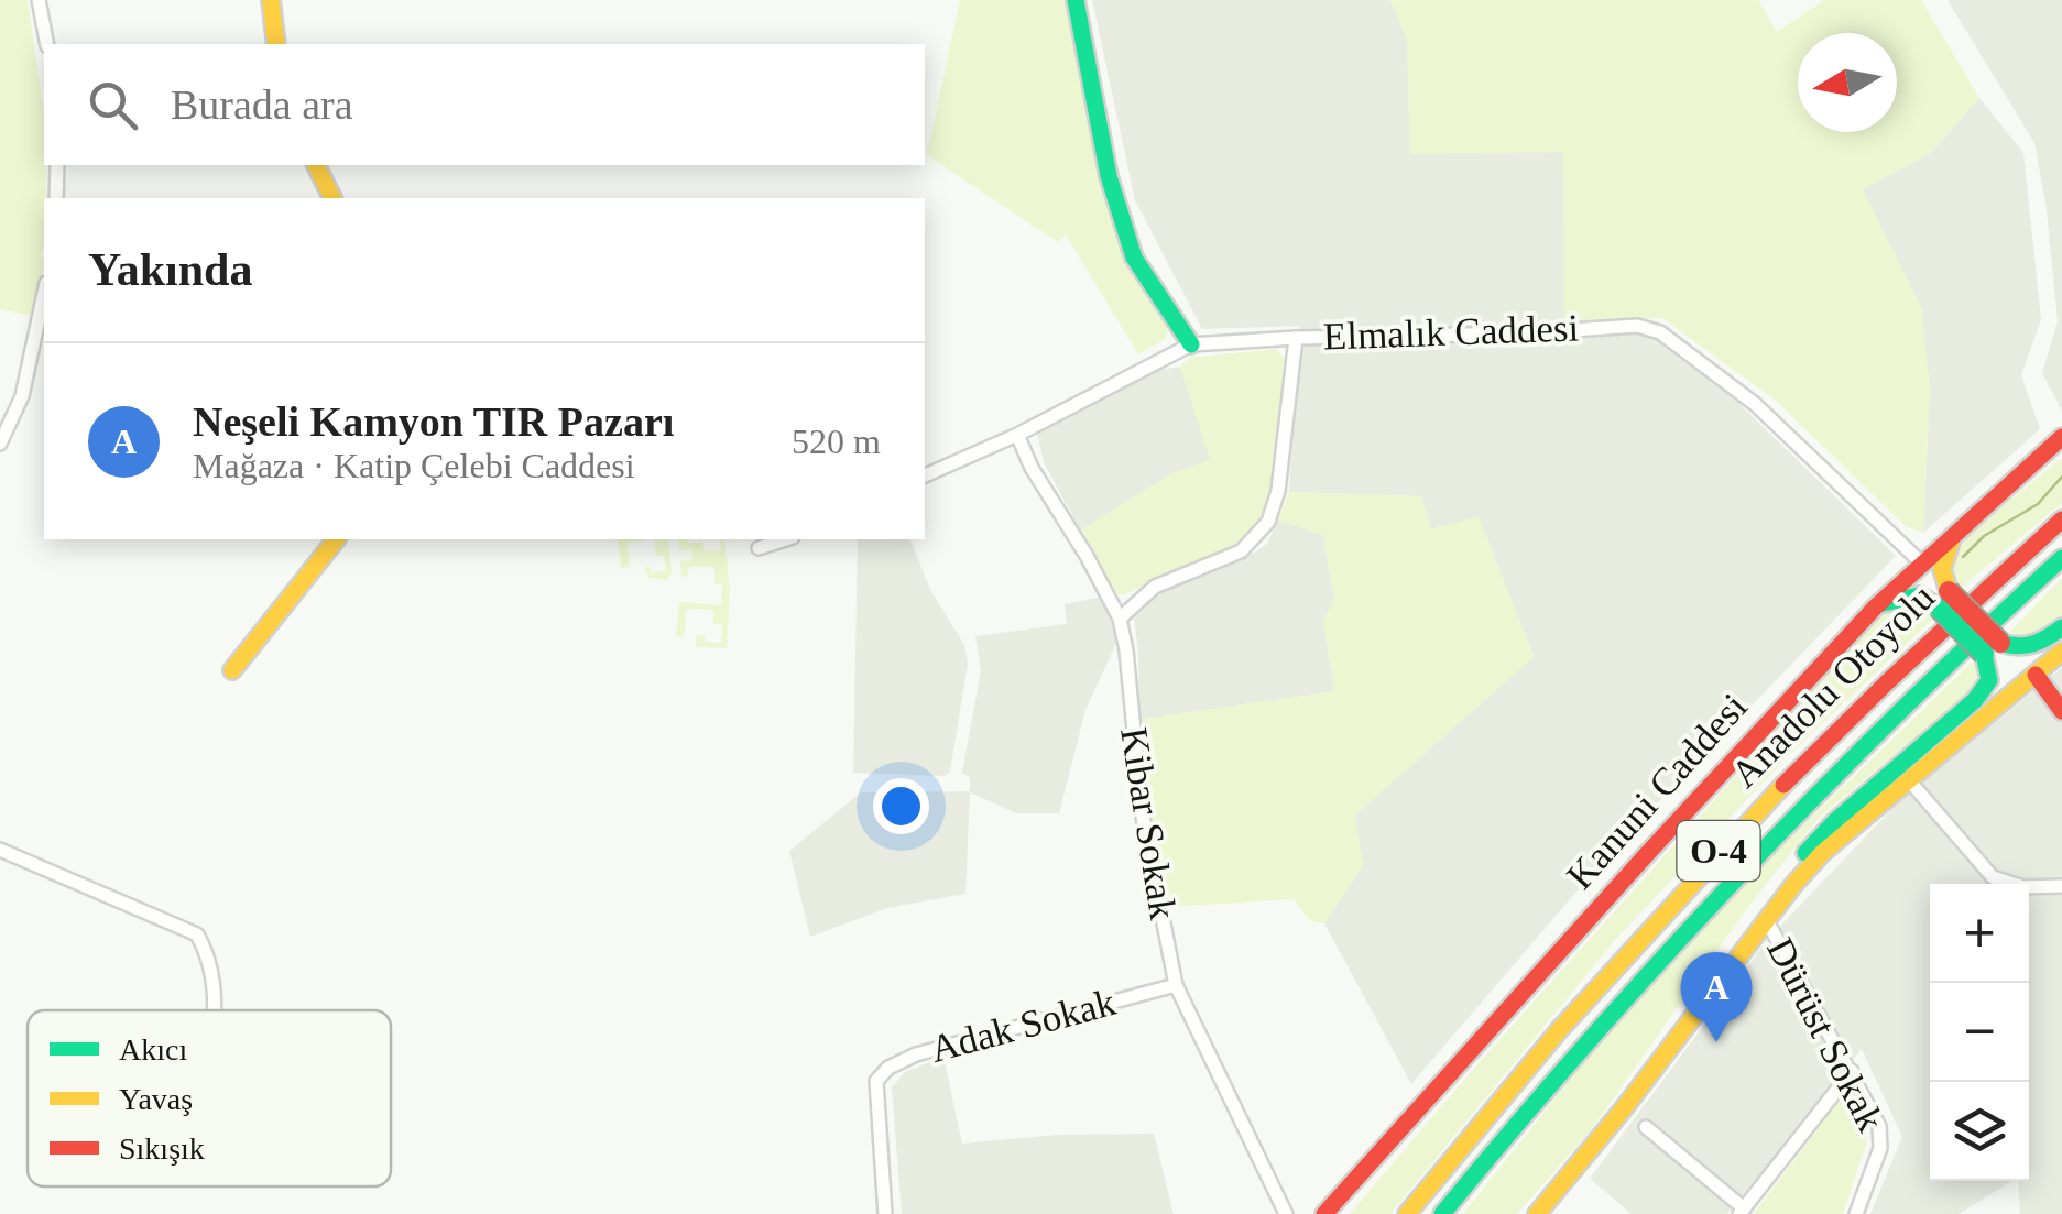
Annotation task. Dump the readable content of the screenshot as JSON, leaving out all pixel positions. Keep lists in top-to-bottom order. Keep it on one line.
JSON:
{"streets":{"main road":["Anadolu Otoyolu","Kanuni Caddesi","O-4"],"street":["Elmalık Caddesi","Kibar Sokak","Adak Sokak","Dürüst Sokak"]},"crossings":[["Elmalık Caddesi","Kanuni Caddesi"],["Elmalık Caddesi","Kibar Sokak"],["Kibar Sokak","Adak Sokak"]],"legend":["Akıcı","Yavaş","Sıkışık"],"north":"left","page":{"search":"Burada ara","heading":"Yakında","list":[{"mark":"A","name":"Neşeli Kamyon TIR Pazarı","note":"Mağaza · Katip Çelebi Caddesi","value":"520 m"}],"map_buttons":["+","−"],"pins":"A"}}
